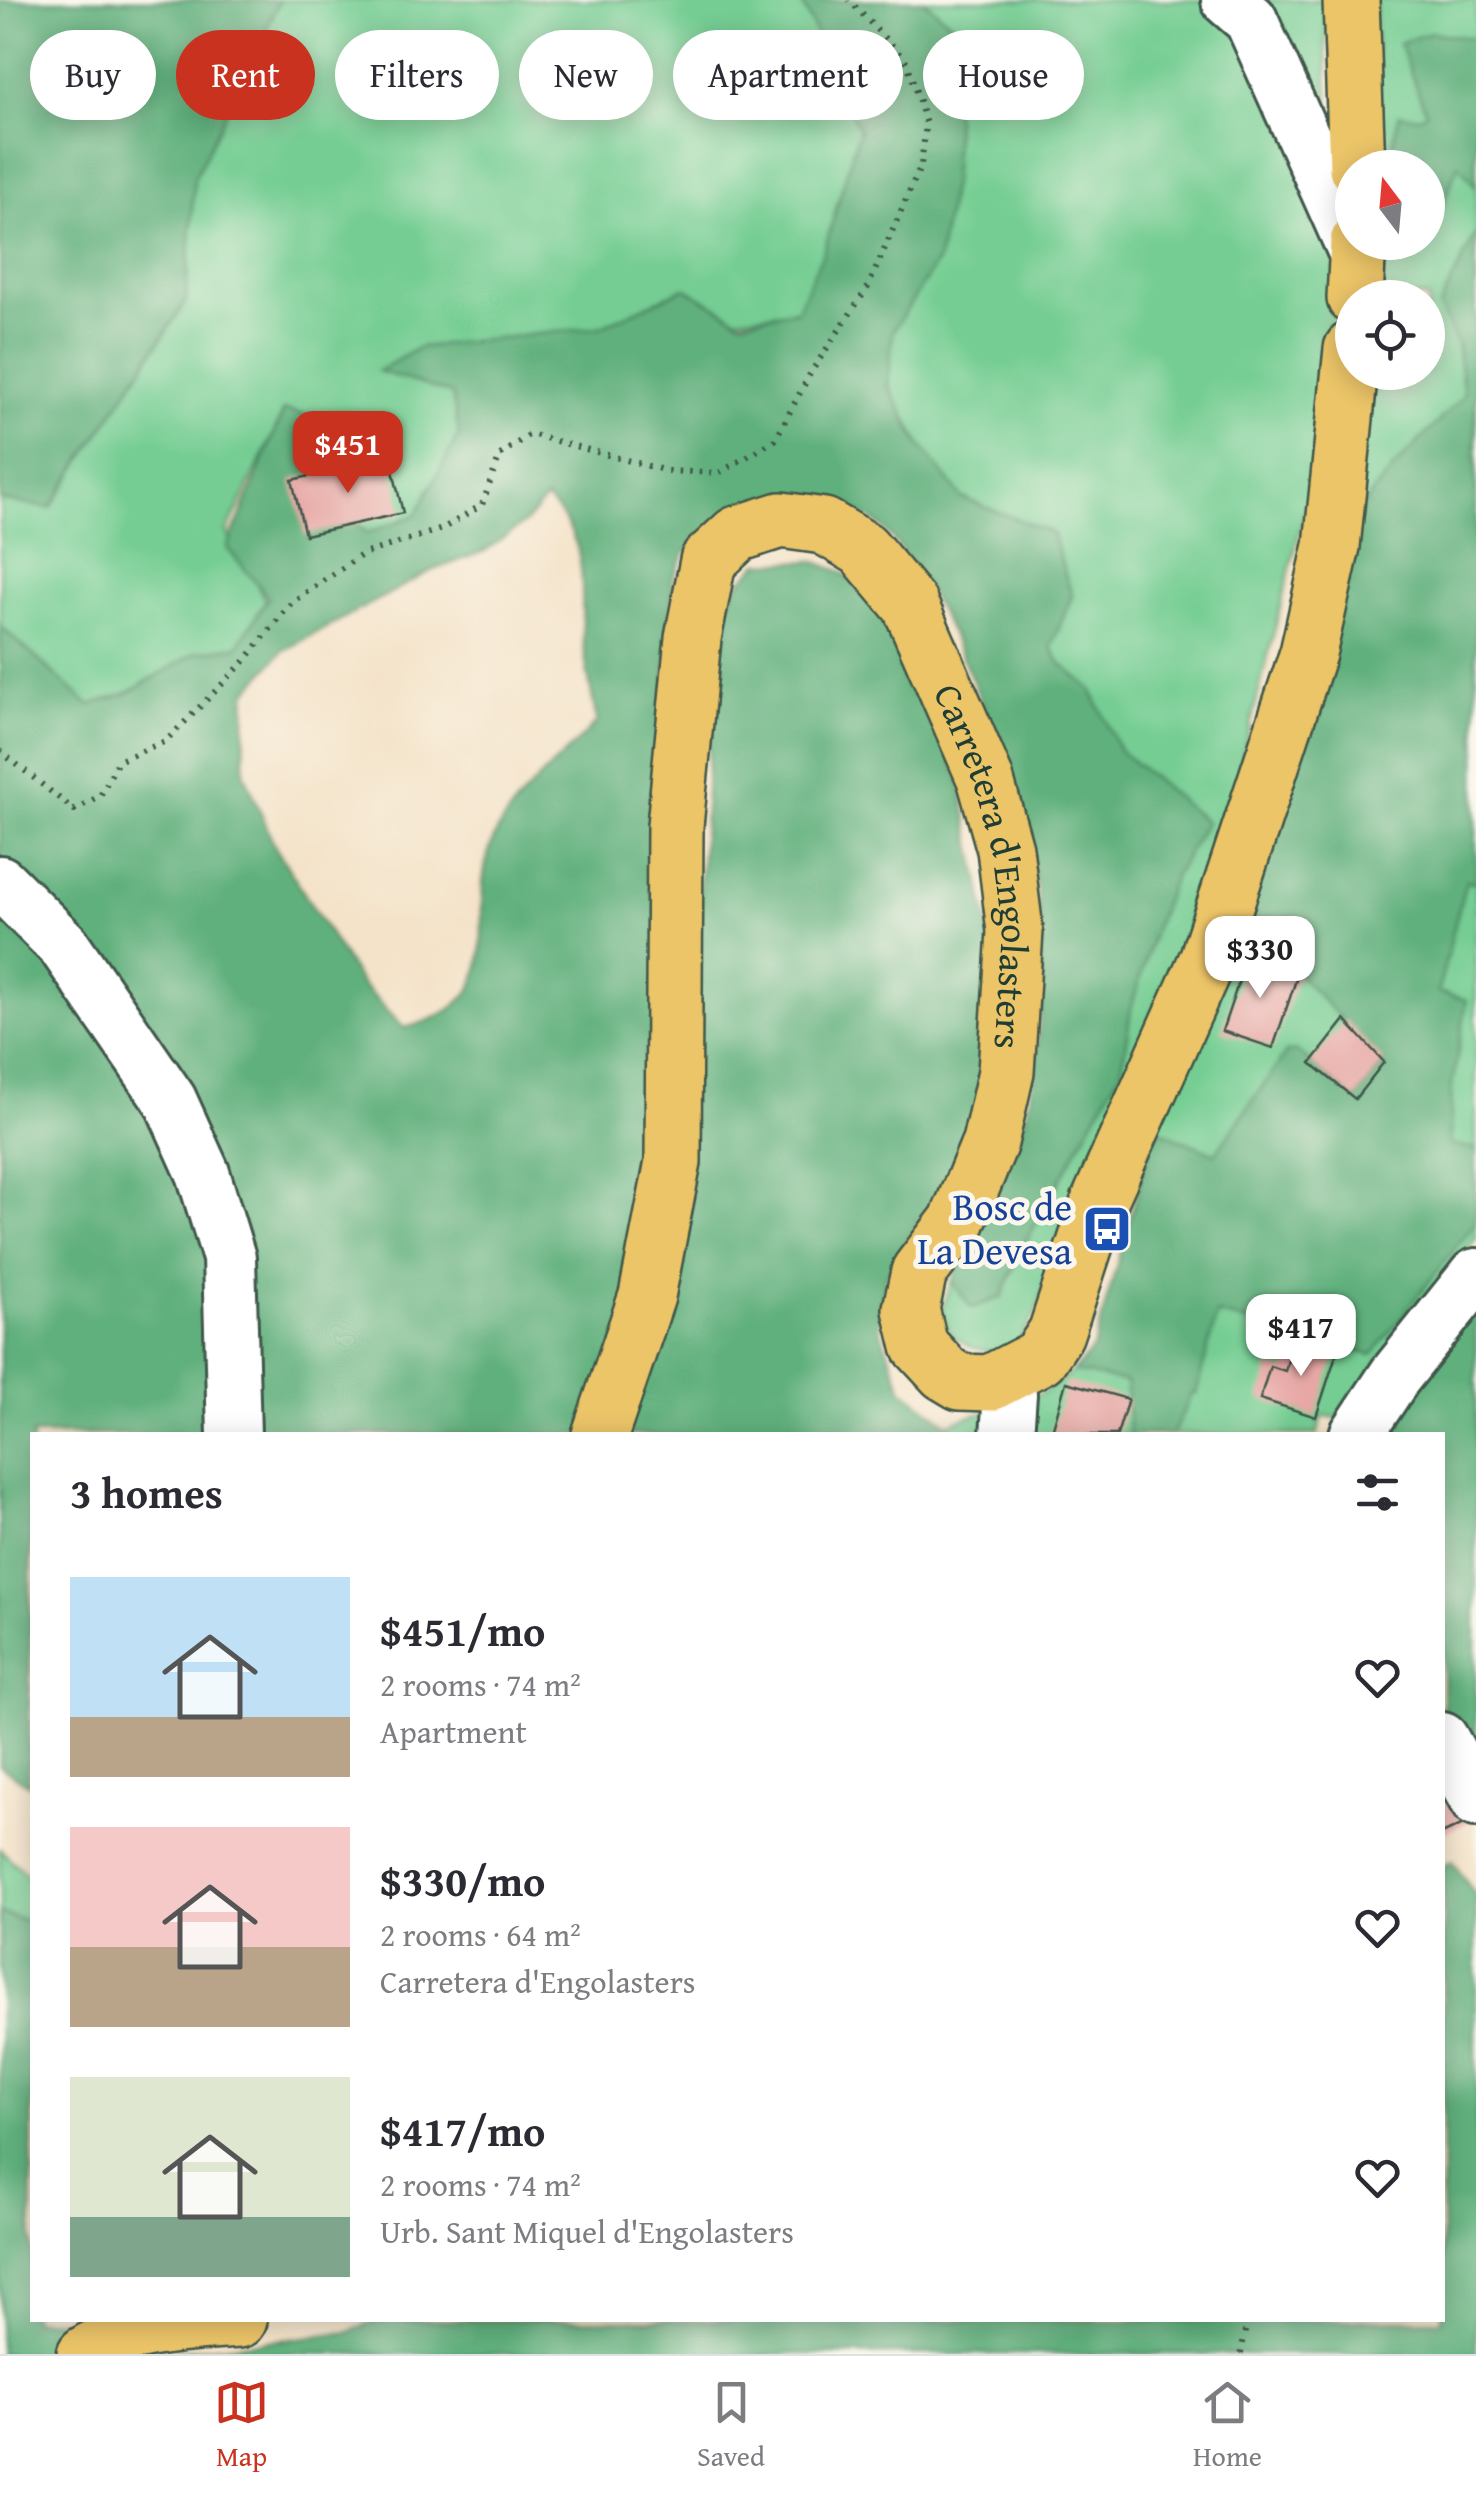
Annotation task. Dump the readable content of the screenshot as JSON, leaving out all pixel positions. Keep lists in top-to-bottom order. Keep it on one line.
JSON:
{"streets":{"main road":["Carretera d'Engolasters"]},"places":{"bus stop":["Bosc de La Devesa"]},"north":"top","page":{"chip":["Buy","Rent","Filters","New","Apartment","House"],"price":["$451","$330","$417"],"heading":"3 homes","list":[{"name":"$451/mo","note":"2 rooms · 74 m² · Apartment"},{"name":"$330/mo","note":"2 rooms · 64 m² · Carretera d'Engolasters"},{"name":"$417/mo","note":"2 rooms · 74 m² · Urb. Sant Miquel d'Engolasters"}],"tabs":["Map","Saved","Home"]}}
